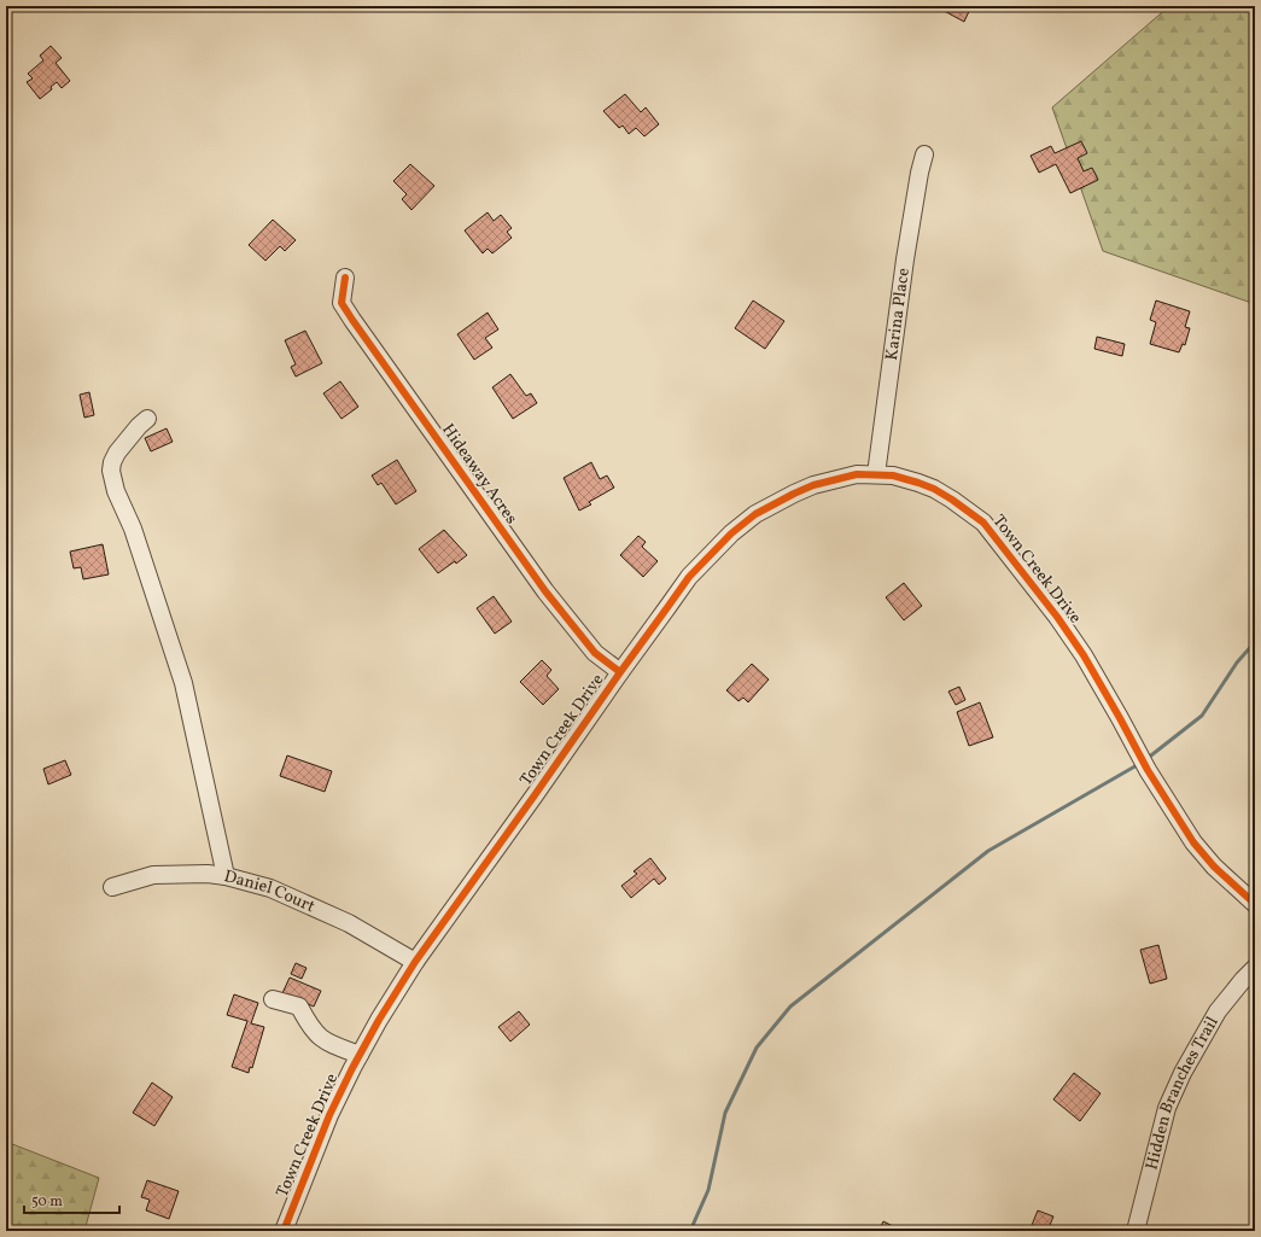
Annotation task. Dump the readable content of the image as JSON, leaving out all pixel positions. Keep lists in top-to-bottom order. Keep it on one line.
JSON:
{"streets":{"street":["Karina Place","Hideaway Acres","Town Creek Drive","Daniel Court","Hidden Branches Trail"]},"crossings":[["Karina Place","Town Creek Drive"],["Hideaway Acres","Town Creek Drive"],["Town Creek Drive","Daniel Court"]],"scale_bar":"50 m"}
